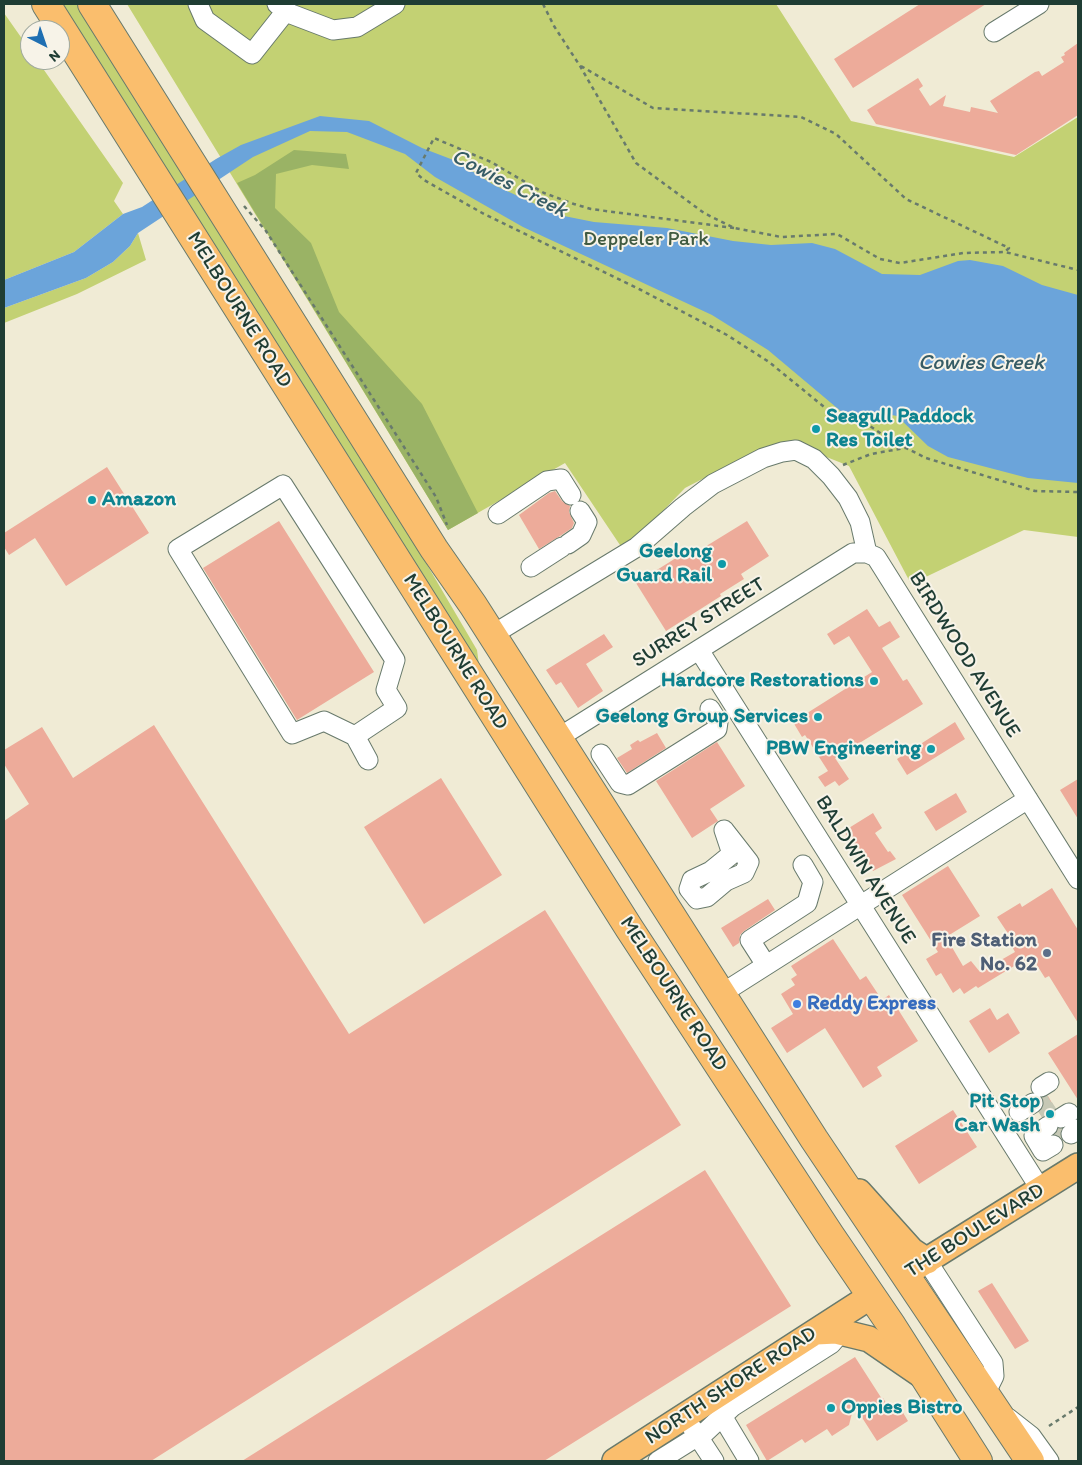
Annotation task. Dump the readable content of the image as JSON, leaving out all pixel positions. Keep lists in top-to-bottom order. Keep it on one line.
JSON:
{"streets":{"highway":["MELBOURNE ROAD","THE BOULEVARD"],"main road":["NORTH SHORE ROAD"],"street":["SURREY STREET","BIRDWOOD AVENUE","BALDWIN AVENUE"]},"crossings":[["MELBOURNE ROAD","SURREY STREET"],["MELBOURNE ROAD","THE BOULEVARD"],["MELBOURNE ROAD","NORTH SHORE ROAD"],["SURREY STREET","BIRDWOOD AVENUE"],["SURREY STREET","BALDWIN AVENUE"],["BALDWIN AVENUE","THE BOULEVARD"],["THE BOULEVARD","NORTH SHORE ROAD"]],"water":["Cowies Creek"],"parks":["Deppeler Park"],"places":["Seagull Paddock Res Toilet","Amazon","Geelong Guard Rail","Hardcore Restorations","Geelong Group Services","PBW Engineering","Fire Station No. 62","Reddy Express","Pit Stop Car Wash","Oppies Bistro"],"north":"bottom right"}
